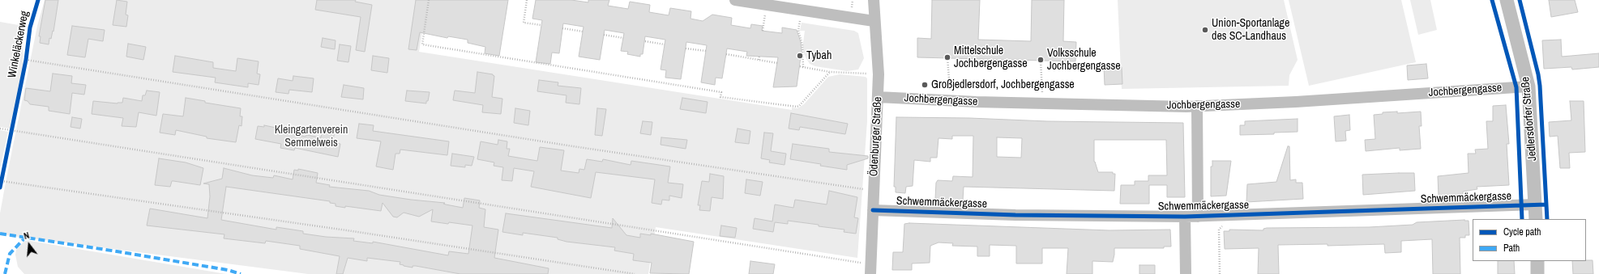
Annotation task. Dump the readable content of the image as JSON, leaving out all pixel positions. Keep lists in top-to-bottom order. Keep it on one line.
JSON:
{"streets":{"street":["Jochbergengasse","Jedlersdorfer Straße","Ödenburger Straße","Schwemmäckergasse"],"cycle path":["Winkeläckerweg"]},"crossings":[["Jochbergengasse","Jedlersdorfer Straße"],["Jochbergengasse","Ödenburger Straße"],["Jedlersdorfer Straße","Schwemmäckergasse"],["Ödenburger Straße","Schwemmäckergasse"]],"parks":["Kleingartenverein Semmelweis"],"places":["Union-Sportanlage des SC-Landhaus","Tybah","Mittelschule Jochbergengasse","Volksschule Jochbergengasse","Großjedlersdorf, Jochbergengasse"],"legend":["Cycle path","Path"],"north":"top"}
